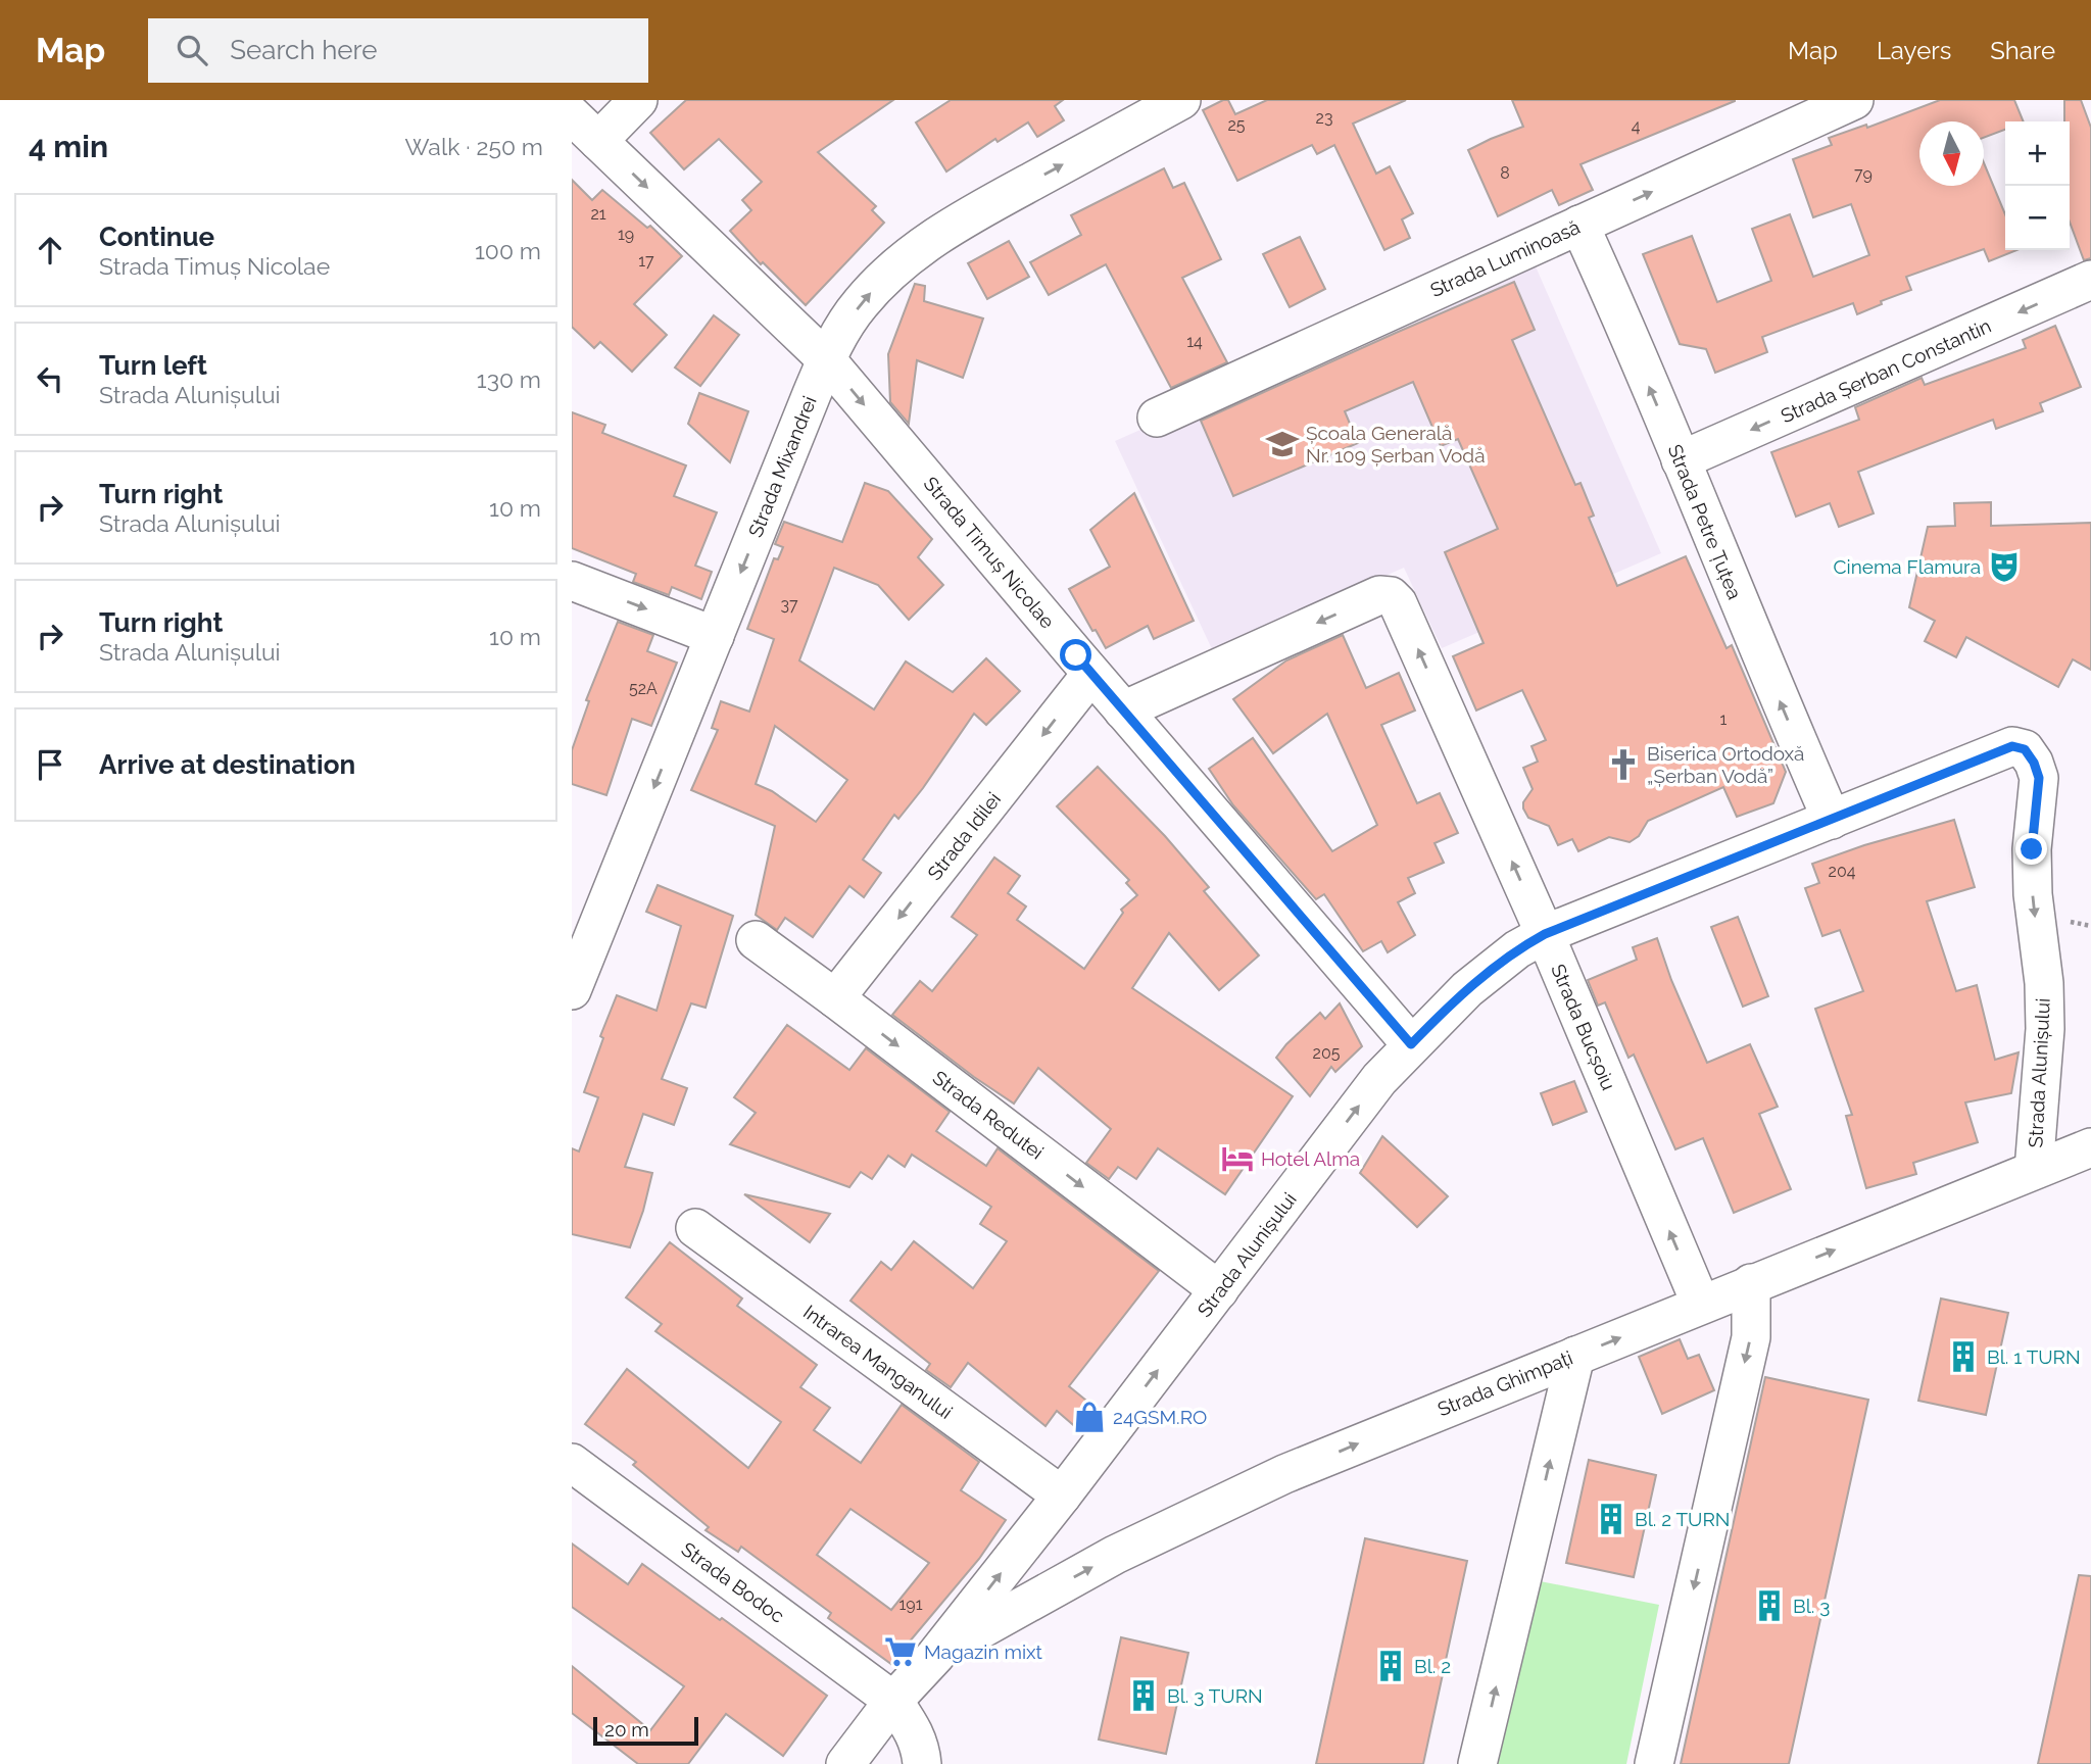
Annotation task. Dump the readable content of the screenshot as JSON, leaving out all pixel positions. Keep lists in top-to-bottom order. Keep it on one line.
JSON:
{"streets":{"street":["Strada Luminoasă","Strada Șerban Constantin","Strada Mixandrei","Strada Petre Țuțea","Strada Timuș Nicolae","Strada Idilei","Strada Bucșoiu","Strada Alunișului","Strada Redutei","Intrarea Manganului","Strada Ghimpați","Strada Bodoc"]},"crossings":[["Strada Luminoasă","Strada Petre Țuțea"],["Strada Șerban Constantin","Strada Petre Țuțea"],["Strada Mixandrei","Strada Timuș Nicolae"],["Strada Petre Țuțea","Strada Alunișului"],["Strada Timuș Nicolae","Strada Idilei"],["Strada Timuș Nicolae","Strada Bucșoiu"],["Strada Timuș Nicolae","Strada Alunișului"],["Strada Idilei","Strada Redutei"],["Strada Bucșoiu","Strada Alunișului"],["Strada Bucșoiu","Strada Ghimpați"],["Strada Alunișului","Strada Redutei"],["Strada Alunișului","Intrarea Manganului"],["Strada Alunișului","Strada Ghimpați"],["Strada Alunișului","Strada Bodoc"]],"one_way":["Strada Luminoasă","Strada Șerban Constantin","Strada Petre Țuțea","Strada Timuș Nicolae","Strada Idilei","Strada Redutei","Strada Ghimpați"],"places":{"school or university":["Școala Generală Nr. 109 Șerban Vodă"],"theatre":["Cinema Flamura"],"church":["Biserica Ortodoxă „Șerban Vodă”"],"hotel":["Hotel Alma"],"building":["Bl. 1 TURN","Bl. 2 TURN","Bl. 3","Bl. 2","Bl. 3 TURN"],"shop":["24GSM.RO"],"supermarket":["Magazin mixt"]},"house_numbers":["23","25","4","8","79","21","19","17","14","37","52A","1","204","205","191"],"scale_bar":"20 m","north":"bottom","page":{"header":"Map","search":"Search here","nav":["Map","Layers","Share"],"heading":["4 min","Walk · 250 m"],"map_buttons":["+","−"],"list":[["Continue","Strada Timuș Nicolae","100 m"],["Turn left","Strada Alunișului","130 m"],["Turn right","Strada Alunișului","10 m"],["Turn right","Strada Alunișului","10 m"],"Arrive at destination"],"scale":"20 m"}}
